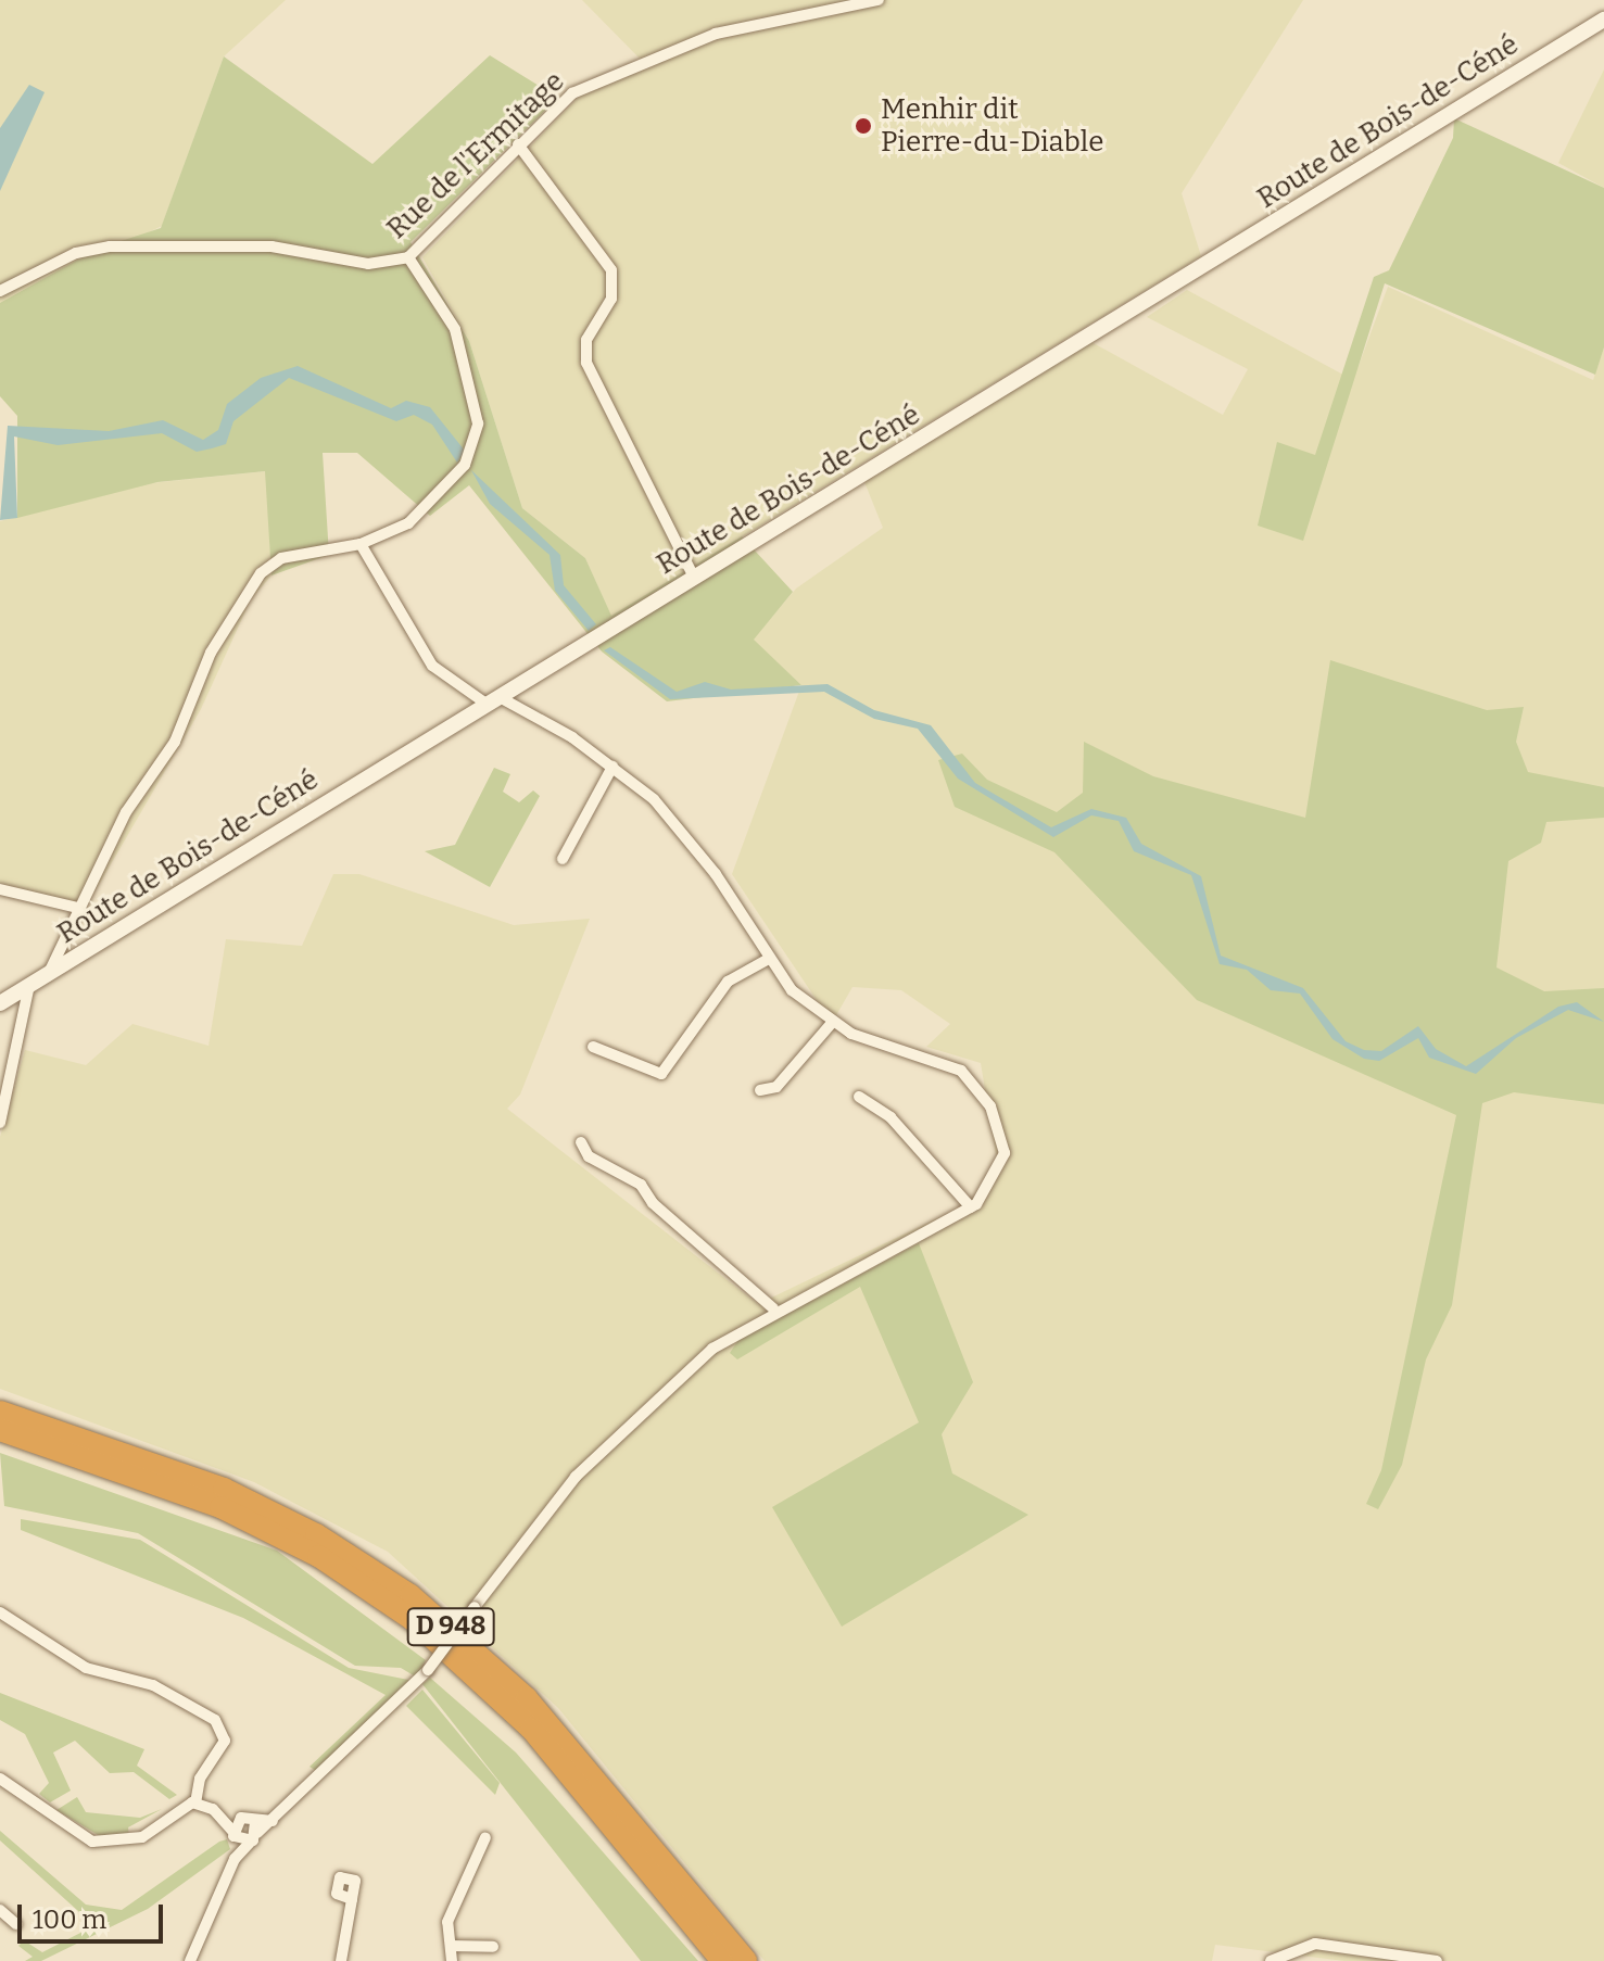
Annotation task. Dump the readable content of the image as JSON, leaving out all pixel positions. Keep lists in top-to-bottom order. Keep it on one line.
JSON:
{"streets":{"highway":["D 948"],"street":["Route de Bois-de-Céné","Rue de l'Ermitage"]},"places":["Menhir dit Pierre-du-Diable"],"scale_bar":"100 m"}
